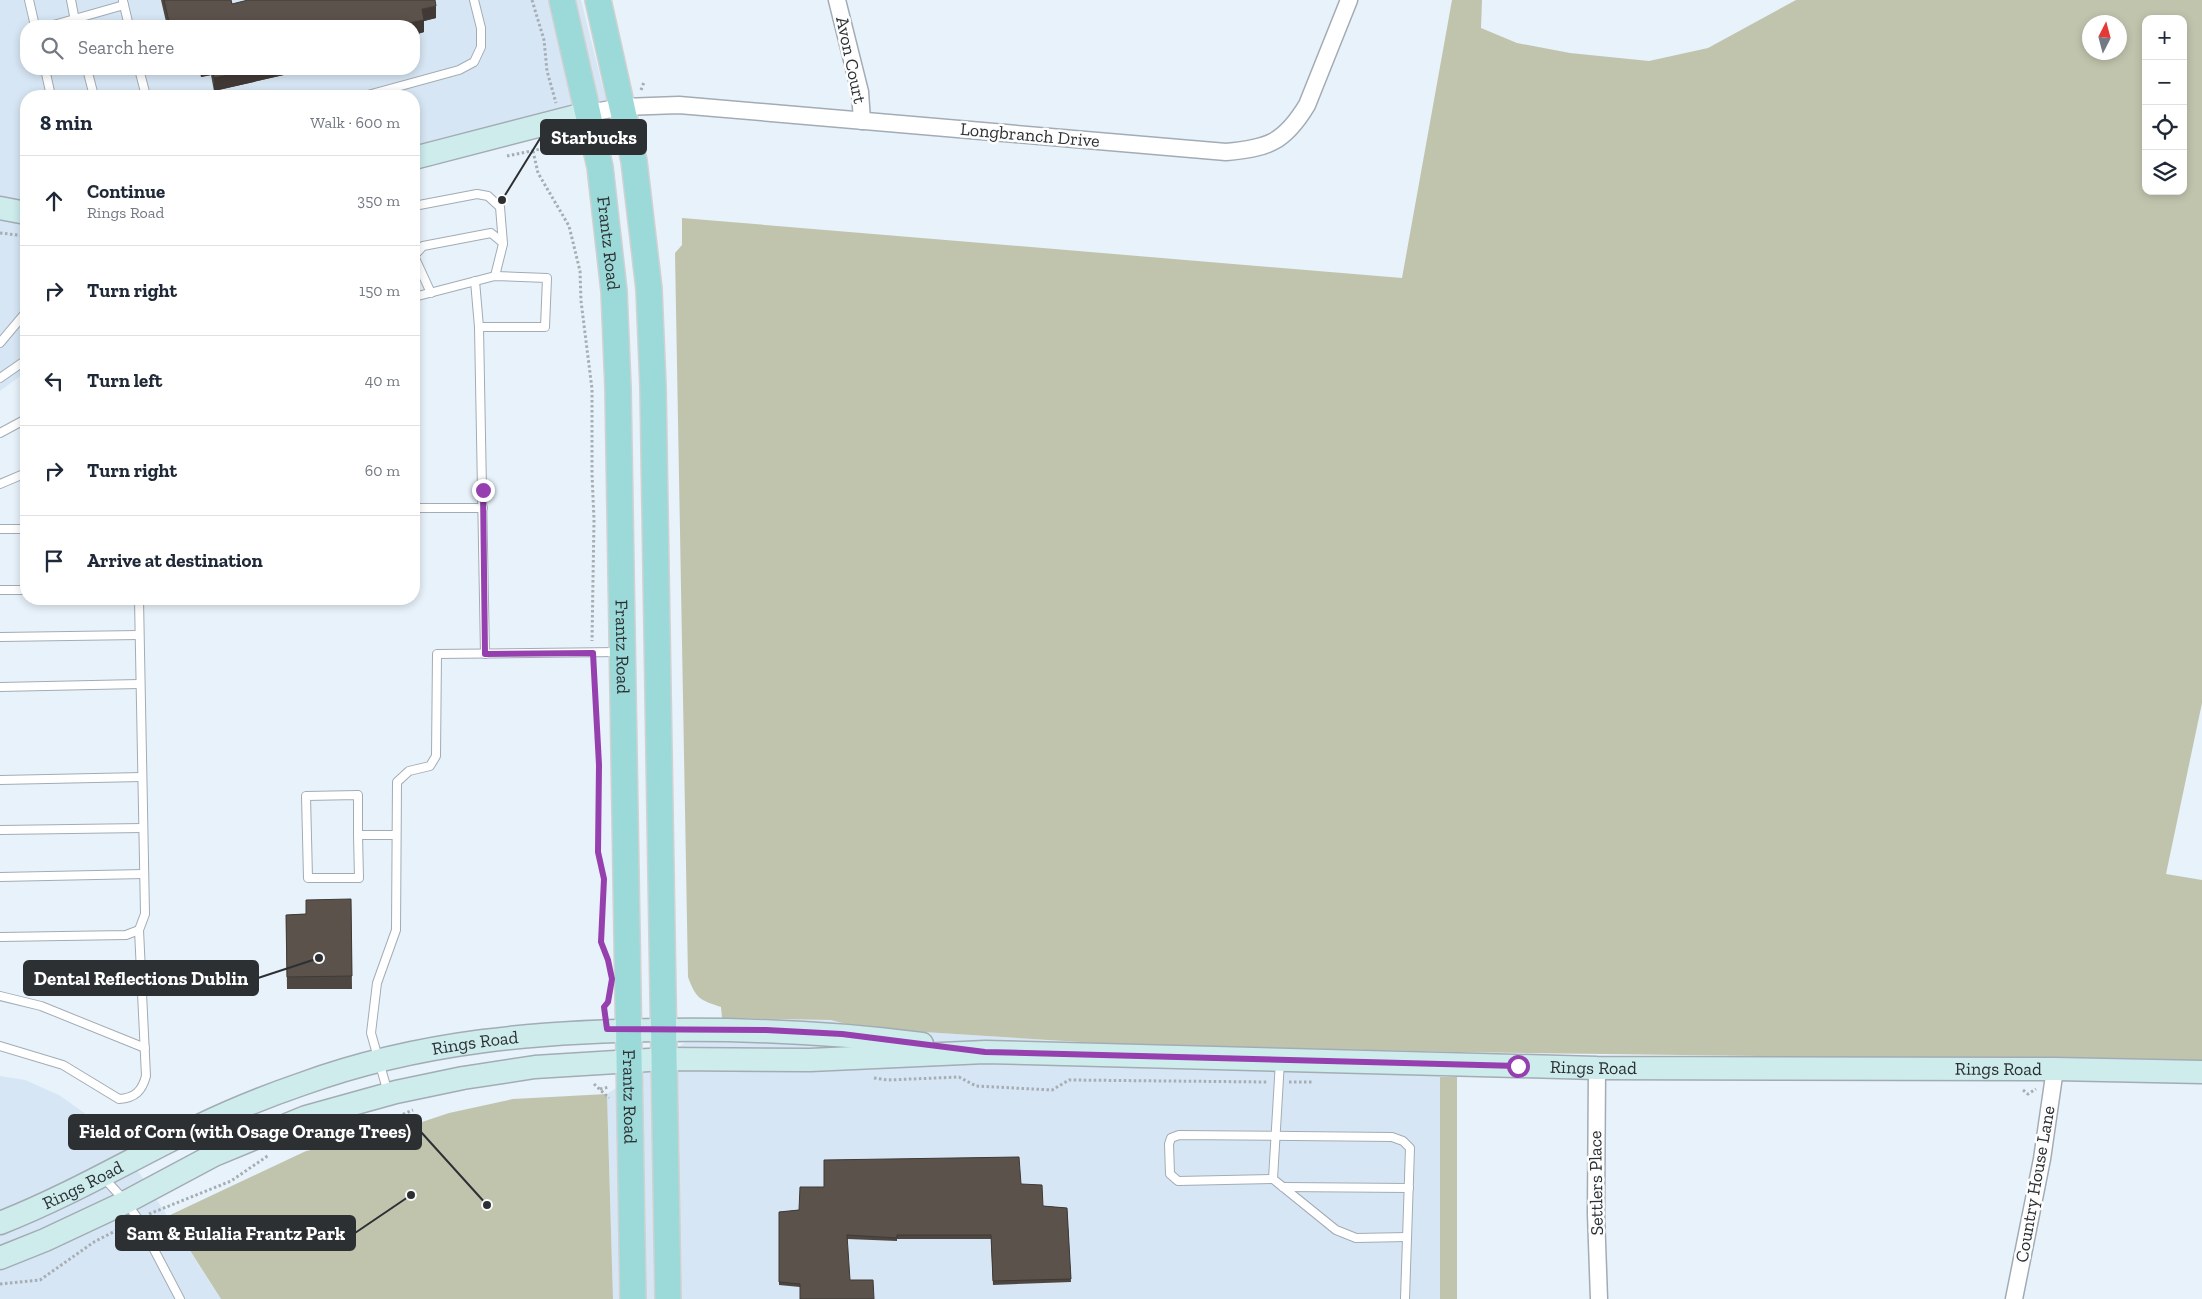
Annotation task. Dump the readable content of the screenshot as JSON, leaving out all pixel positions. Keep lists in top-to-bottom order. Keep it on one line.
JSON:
{"streets":{"main road":["Frantz Road","Rings Road"],"street":["Avon Court","Longbranch Drive","Settlers Place","Country House Lane"]},"crossings":[["Avon Court","Longbranch Drive"],["Longbranch Drive","Frantz Road"],["Frantz Road","Rings Road"],["Rings Road","Settlers Place"],["Rings Road","Country House Lane"]],"places":["Starbucks","Dental Reflections Dublin","Sam & Eulalia Frantz Park","Field of Corn (with Osage Orange Trees)"],"north":"top","page":{"map_buttons":["+","−"],"search":"Search here","heading":["8 min","Walk · 600 m"],"list":[["Continue","Rings Road","350 m"],["Turn right","150 m"],["Turn left","40 m"],["Turn right","60 m"],"Arrive at destination"]}}
